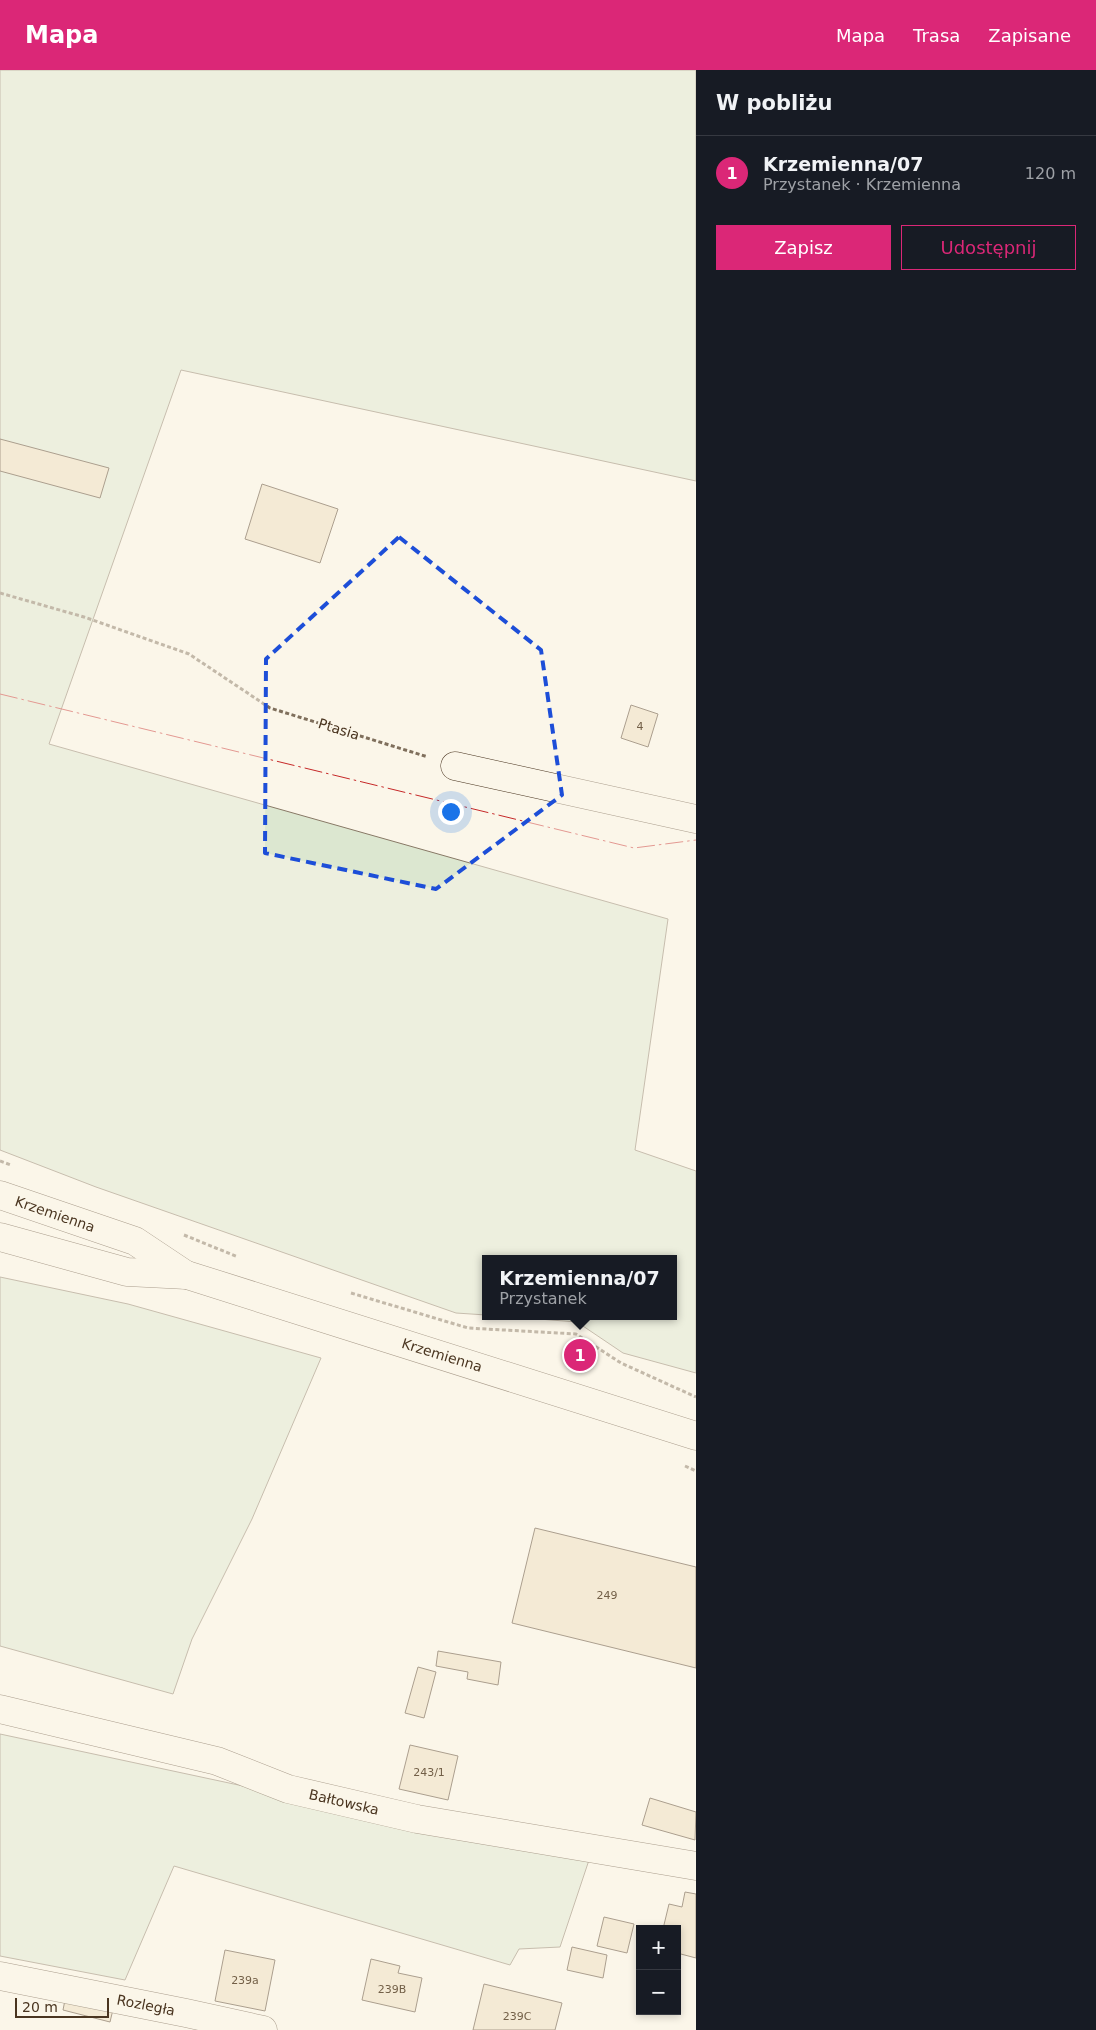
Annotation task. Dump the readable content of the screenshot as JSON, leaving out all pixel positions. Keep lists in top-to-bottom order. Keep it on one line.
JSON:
{"streets":{"street":["Krzemienna","Bałtowska","Rozległa"],"path":["Ptasia"]},"house_numbers":["4","249","243/1","239a","239B","239C"],"scale_bar":"20 m","page":{"header":"Mapa","nav":["Mapa","Trasa","Zapisane"],"heading":"W pobliżu","list":[{"mark":"1","name":"Krzemienna/07","note":"Przystanek · Krzemienna","value":"120 m"}],"buttons":["Zapisz","Udostępnij"],"popup":["Krzemienna/07","Przystanek"],"pins":"1","map_buttons":["+","−"],"scale":"20 m"}}
